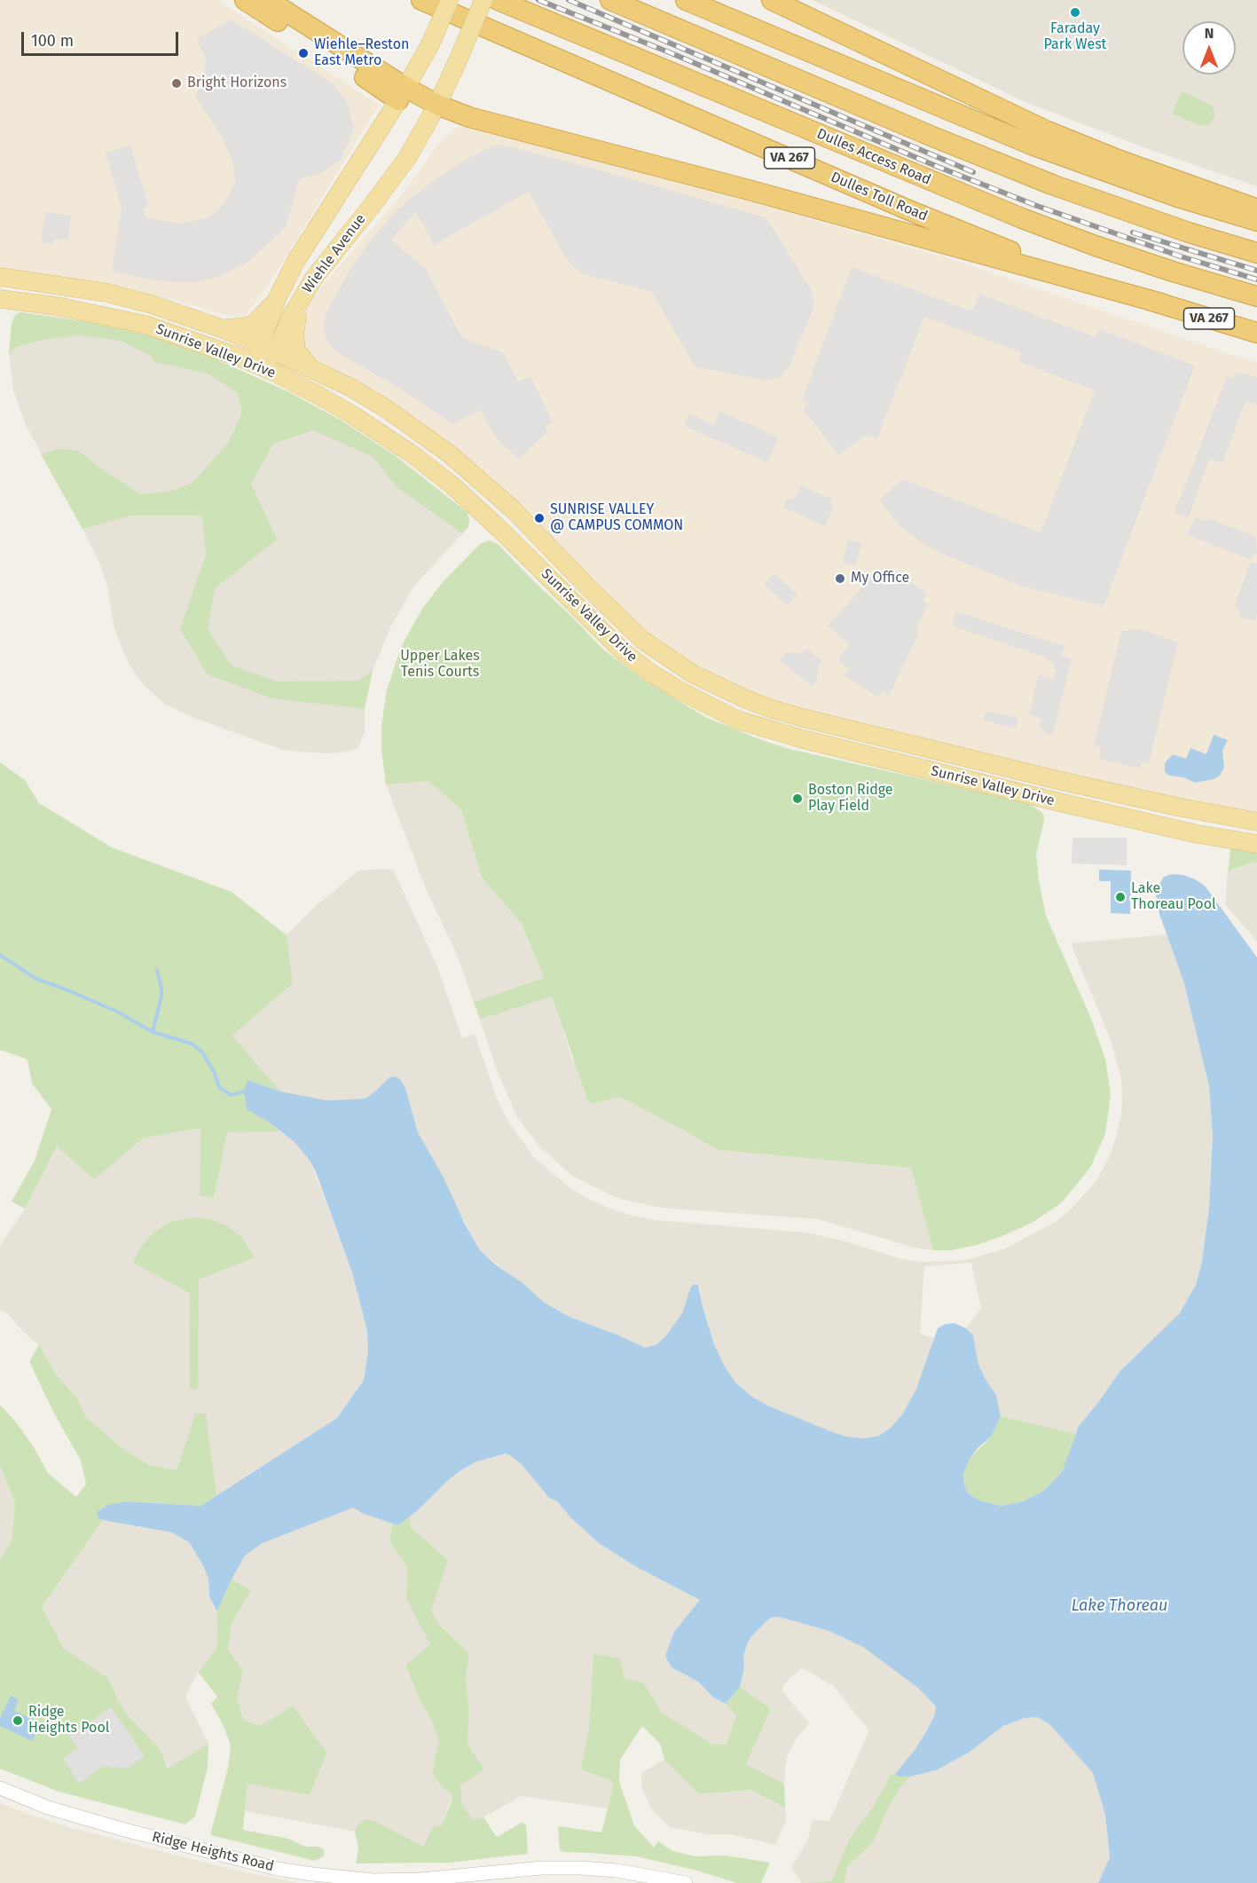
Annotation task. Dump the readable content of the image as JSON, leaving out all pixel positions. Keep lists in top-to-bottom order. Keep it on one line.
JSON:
{"streets":{"highway":["Dulles Access Road","VA 267","Dulles Toll Road"],"main road":["Wiehle Avenue","Sunrise Valley Drive"],"street":["Ridge Heights Road"]},"crossings":[["Wiehle Avenue","Sunrise Valley Drive"]],"water":["Lake Thoreau"],"parks":["Upper Lakes Tenis Courts"],"places":["Faraday Park West","Wiehle–Reston East Metro","Bright Horizons","SUNRISE VALLEY @ CAMPUS COMMON","My Office","Boston Ridge Play Field","Lake Thoreau Pool","Ridge Heights Pool"],"scale_bar":"100 m","north":"top"}
